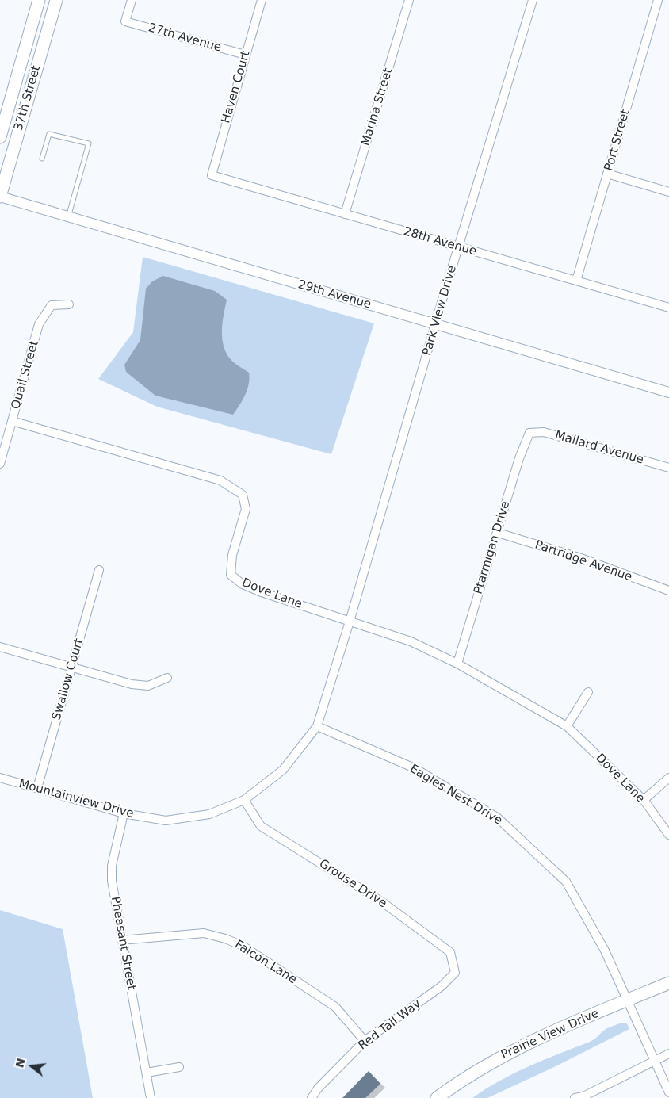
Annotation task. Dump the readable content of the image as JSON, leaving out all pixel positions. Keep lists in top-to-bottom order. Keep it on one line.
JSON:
{"streets":{"main road":["37th Street","Prairie View Drive"],"street":["27th Avenue","Haven Court","Marina Street","Port Street","28th Avenue","29th Avenue","Park View Drive","Quail Street","Mallard Avenue","Ptarmigan Drive","Partridge Avenue","Dove Lane","Swallow Court","Eagles Nest Drive","Mountainview Drive","Grouse Drive","Pheasant Street","Falcon Lane","Red Tail Way"]},"crossings":[["27th Avenue","Haven Court"],["Haven Court","28th Avenue"],["37th Street","29th Avenue"],["Marina Street","28th Avenue"],["Port Street","28th Avenue"],["28th Avenue","Park View Drive"],["29th Avenue","Park View Drive"],["Park View Drive","Dove Lane"],["Park View Drive","Mountainview Drive"],["Quail Street","Dove Lane"],["Mallard Avenue","Ptarmigan Drive"],["Ptarmigan Drive","Partridge Avenue"],["Ptarmigan Drive","Dove Lane"],["Dove Lane","Mountainview Drive"],["Swallow Court","Mountainview Drive"],["Eagles Nest Drive","Mountainview Drive"],["Eagles Nest Drive","Prairie View Drive"],["Mountainview Drive","Grouse Drive"],["Mountainview Drive","Pheasant Street"],["Grouse Drive","Red Tail Way"],["Pheasant Street","Falcon Lane"],["Falcon Lane","Red Tail Way"]],"north":"left"}
